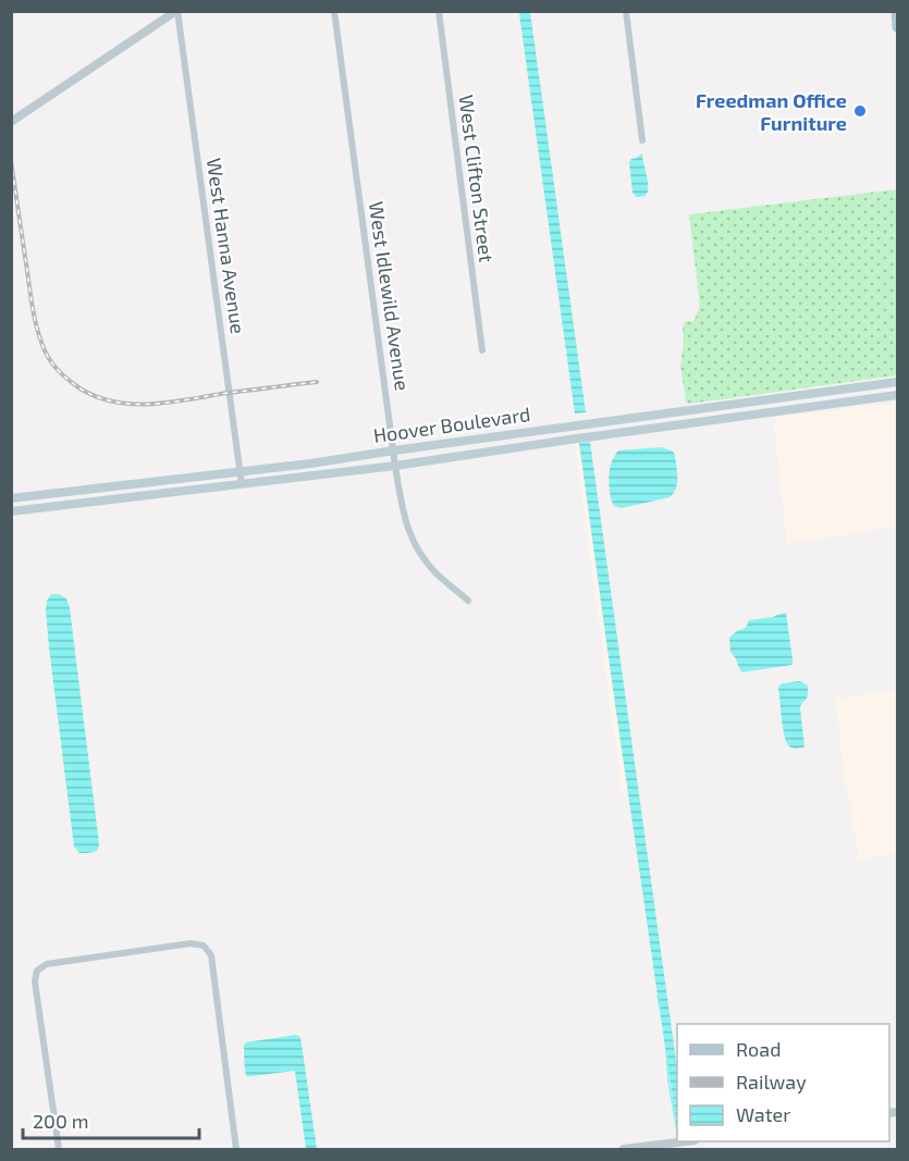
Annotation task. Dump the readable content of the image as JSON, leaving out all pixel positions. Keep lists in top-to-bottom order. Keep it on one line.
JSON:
{"streets":{"main road":["Hoover Boulevard"],"street":["West Clifton Street","West Hanna Avenue","West Idlewild Avenue"]},"crossings":[["West Hanna Avenue","Hoover Boulevard"],["West Idlewild Avenue","Hoover Boulevard"]],"places":["Freedman Office Furniture"],"legend":["Road","Railway","Water"],"scale_bar":"200 m"}
